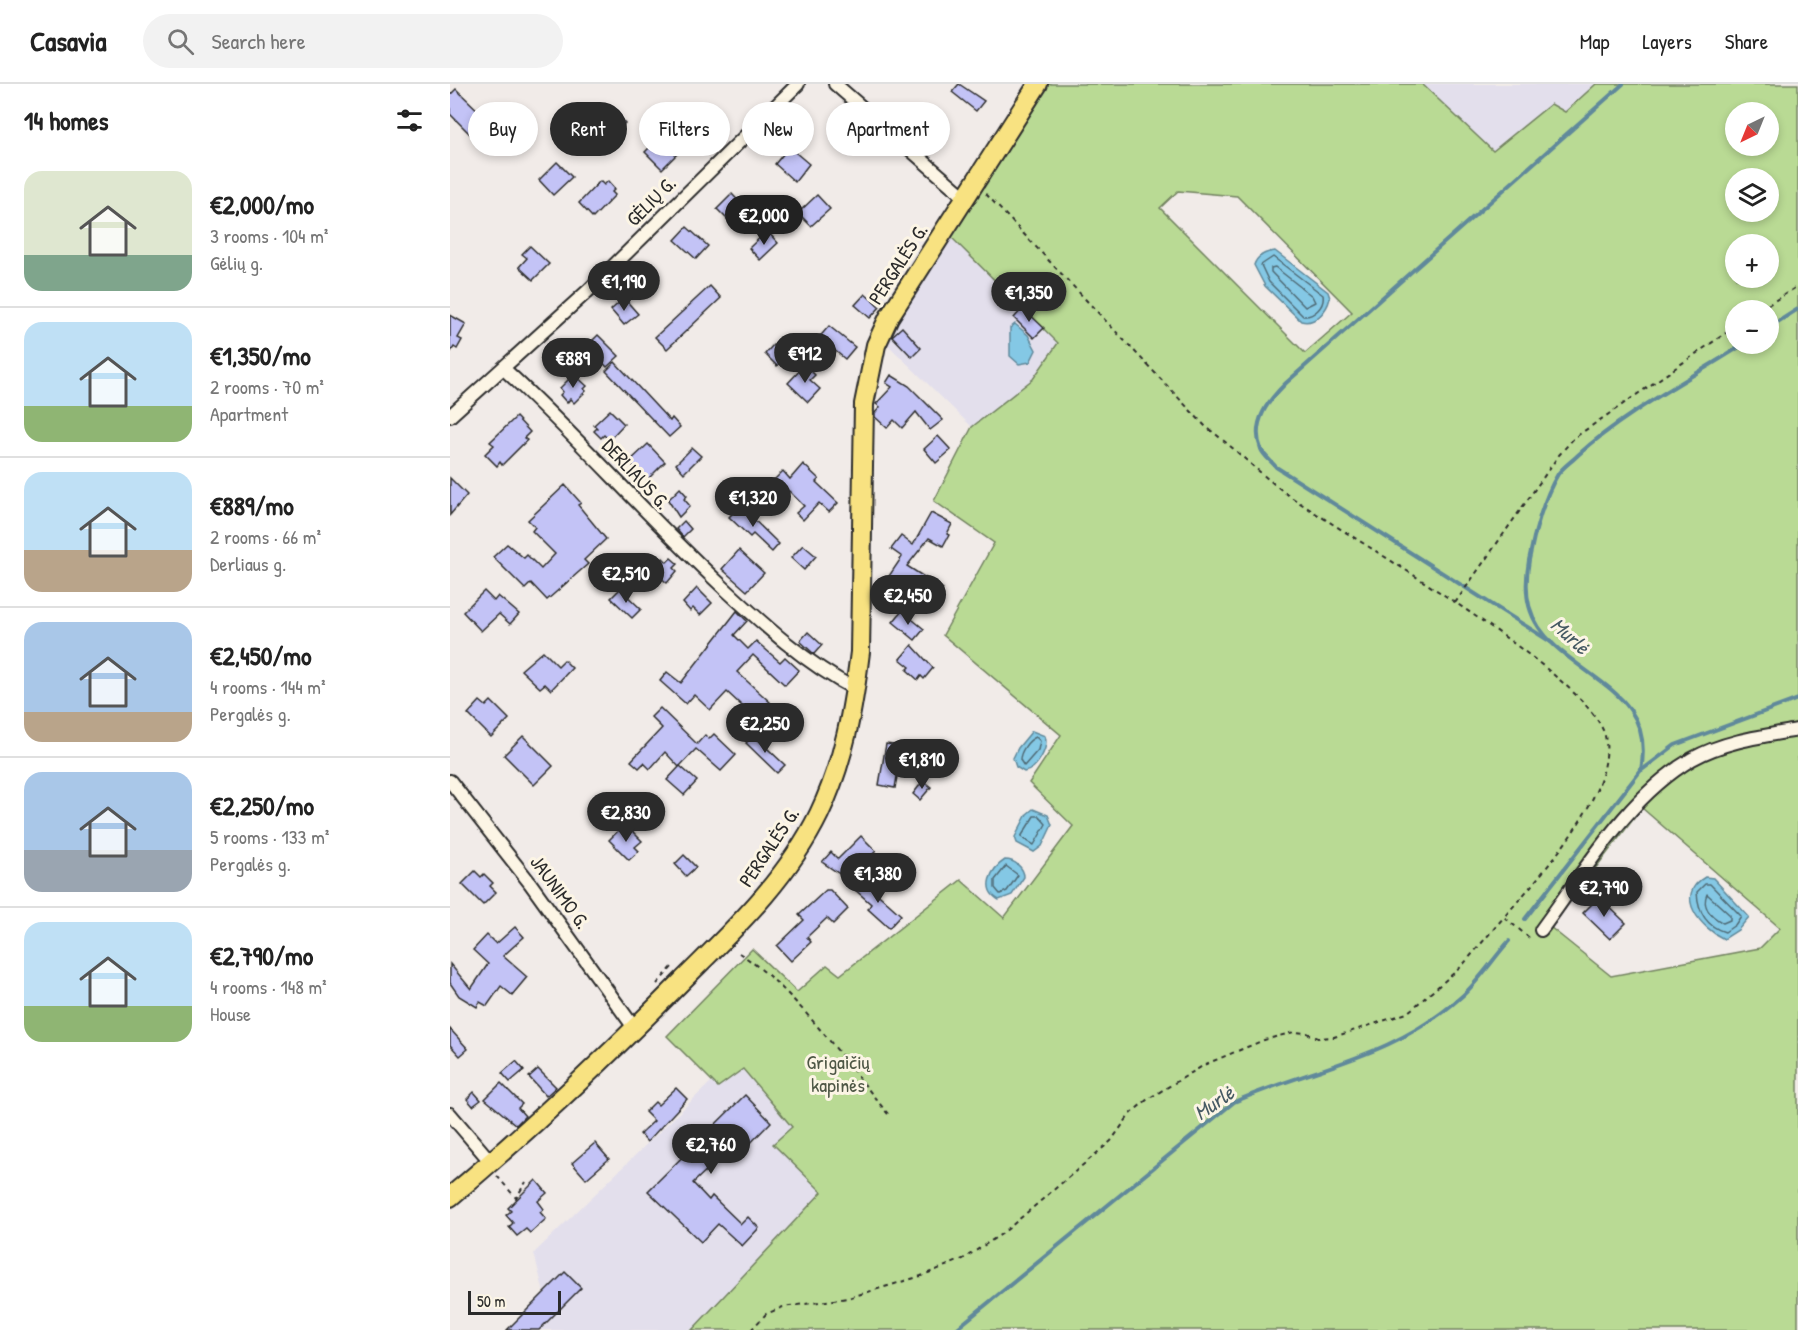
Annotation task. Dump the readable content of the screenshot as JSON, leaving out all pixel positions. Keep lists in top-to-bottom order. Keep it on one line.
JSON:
{"streets":{"main road":["PERGALĖS G."],"street":["GĖLIŲ G.","DERLIAUS G.","JAUNIMO G."]},"crossings":[["GĖLIŲ G.","DERLIAUS G."],["PERGALĖS G.","DERLIAUS G."],["PERGALĖS G.","JAUNIMO G."]],"water":["Murlė"],"parks":["Grigaičių kapinės"],"scale_bar":"50 m","north":"bottom left","page":{"header":"Casavia","search":"Search here","nav":["Map","Layers","Share"],"heading":"14 homes","map_buttons":["+","−"],"chip":["Buy","Rent","Filters","New","Apartment"],"list":[{"name":"€2,000/mo","note":"3 rooms · 104 m² · Gėlių g."},{"name":"€1,350/mo","note":"2 rooms · 70 m² · Apartment"},{"name":"€889/mo","note":"2 rooms · 66 m² · Derliaus g."},{"name":"€2,450/mo","note":"4 rooms · 144 m² · Pergalės g."},{"name":"€2,250/mo","note":"5 rooms · 133 m² · Pergalės g."},{"name":"€2,790/mo","note":"4 rooms · 148 m² · House"}],"price":["€2,000","€1,190","€1,350","€912","€889","€1,320","€2,510","€2,450","€2,250","€1,810","€2,830","€1,380","€2,790","€2,760"],"scale":"50 m"}}
